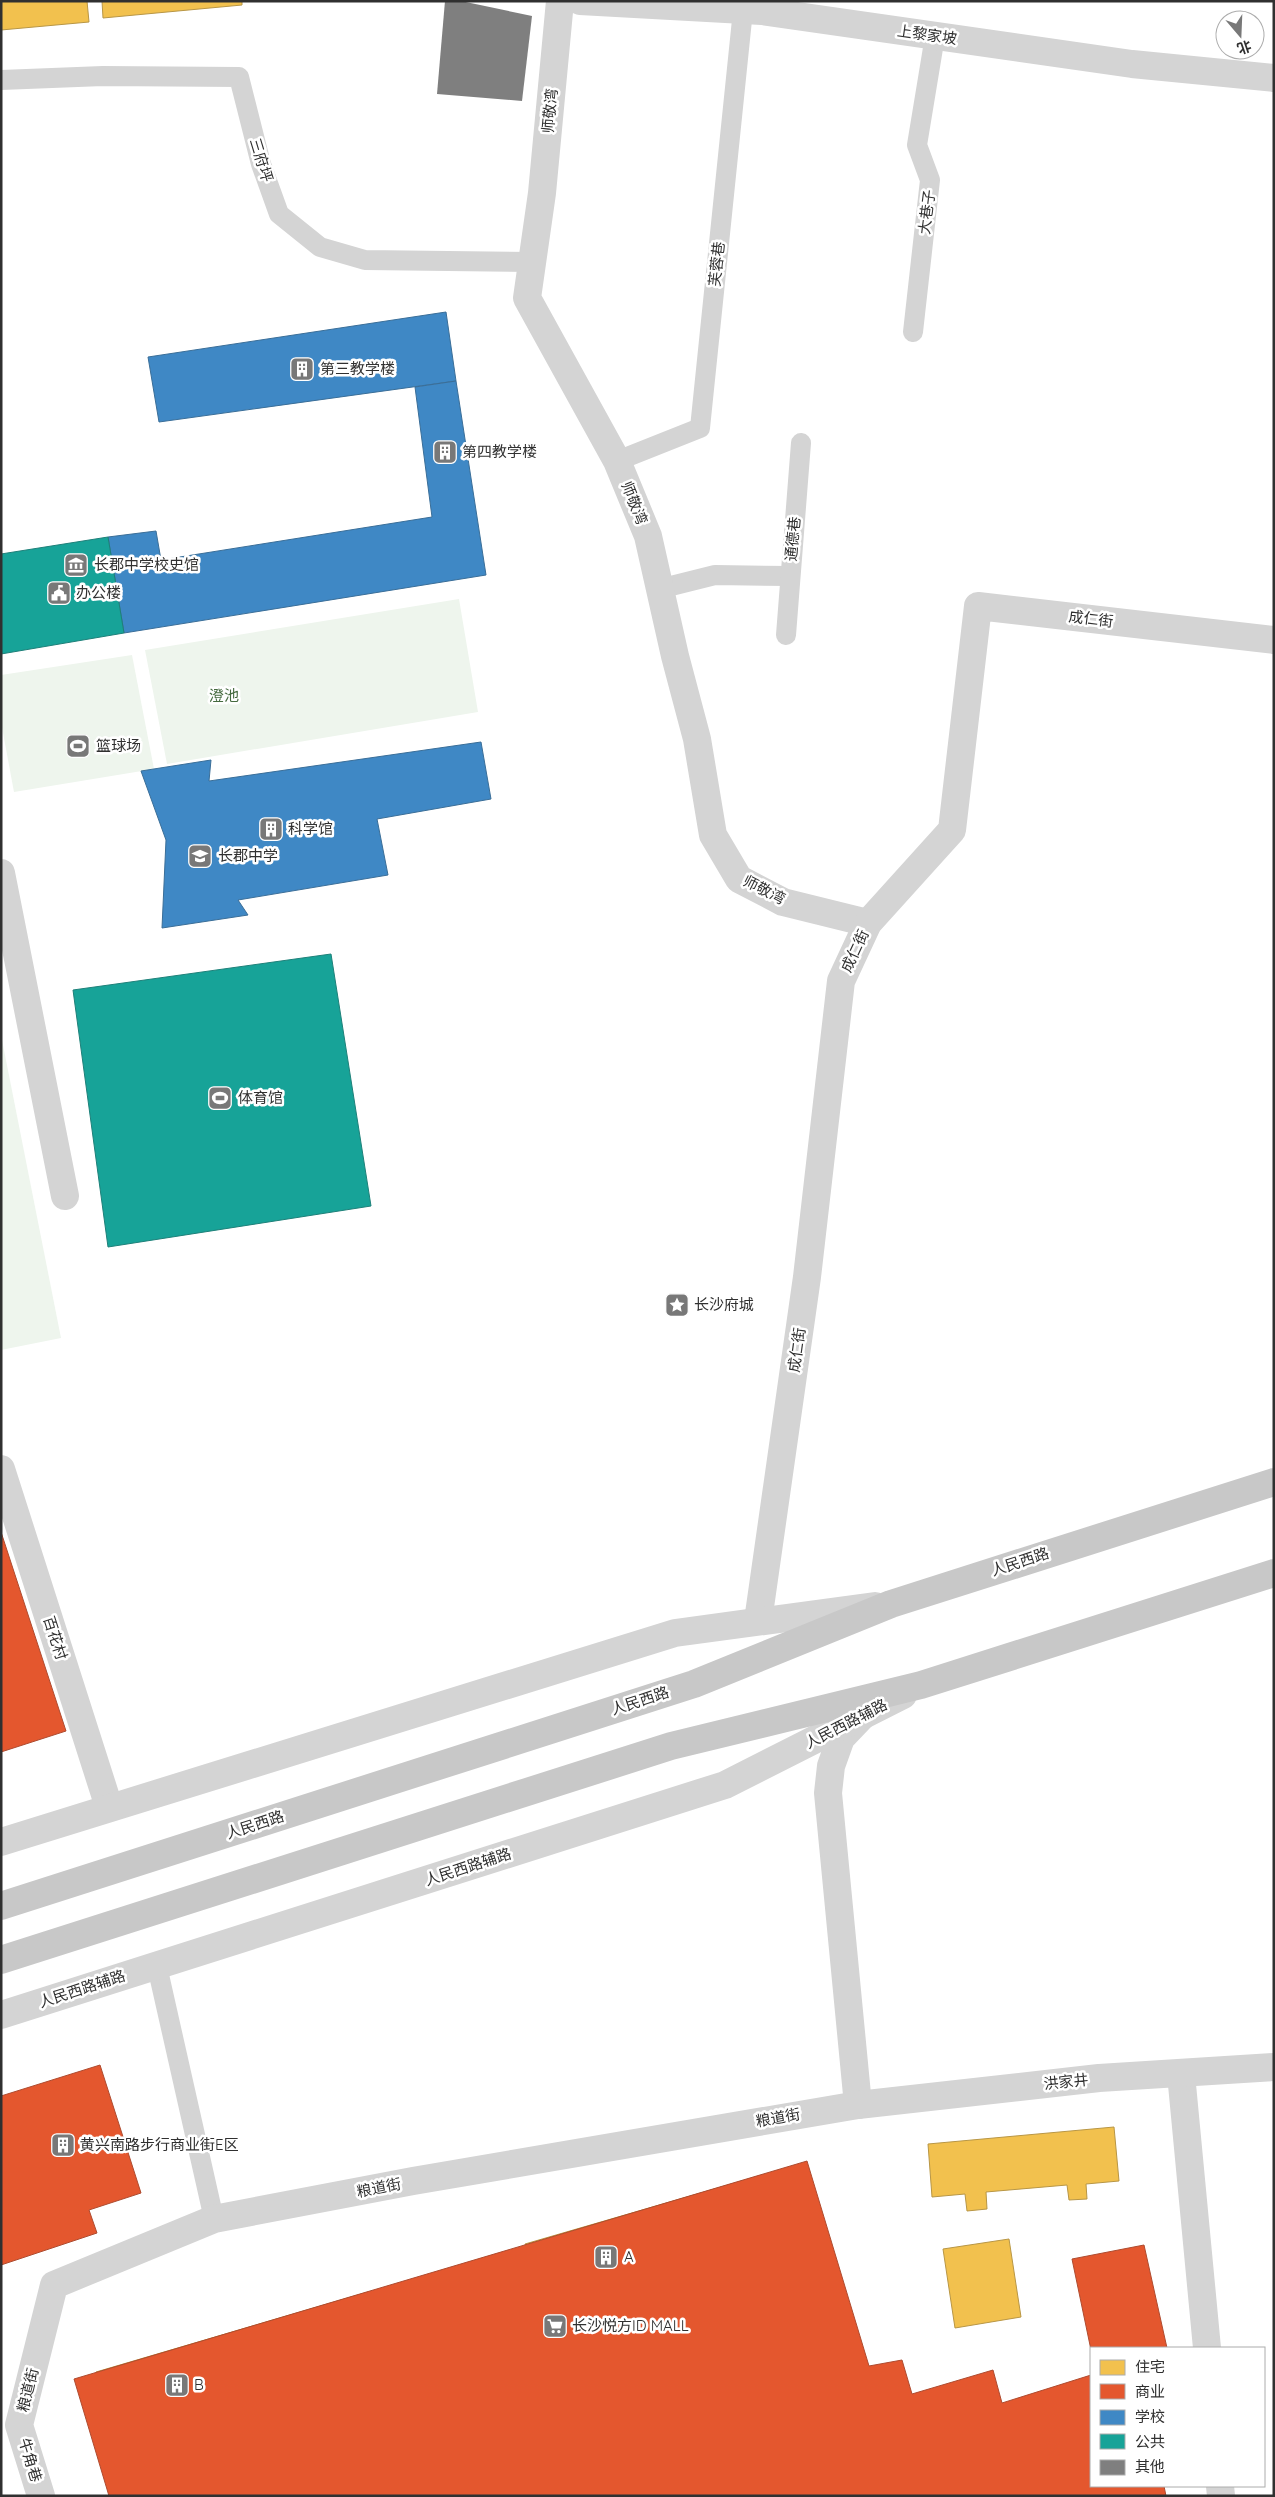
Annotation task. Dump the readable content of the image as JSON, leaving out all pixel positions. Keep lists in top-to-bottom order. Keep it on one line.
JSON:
{"streets":{"main road":["人民西路"],"street":["上黎家坡","师敬湾","成仁街","百花村","人民西路辅路","洪家井","粮道街","牛角巷"],"lane":["三府坪","大巷子","芙蓉巷","通德巷"]},"crossings":[["上黎家坡","大巷子"],["上黎家坡","芙蓉巷"],["师敬湾","三府坪"],["师敬湾","芙蓉巷"],["师敬湾","成仁街"],["洪家井","粮道街"],["粮道街","牛角巷"]],"parks":["澄池"],"places":{"building":["第三教学楼","第四教学楼","科学馆","黄兴南路步行商业街E区","A","B"],"museum":["长郡中学校史馆"],"public building":["办公楼"],"sports":["篮球场","体育馆"],"school or university":["长郡中学"],"place":["长沙府城"],"supermarket":["长沙悦方ID MALL"]},"legend":["住宅","商业","学校","公共","其他"],"north":"bottom"}
